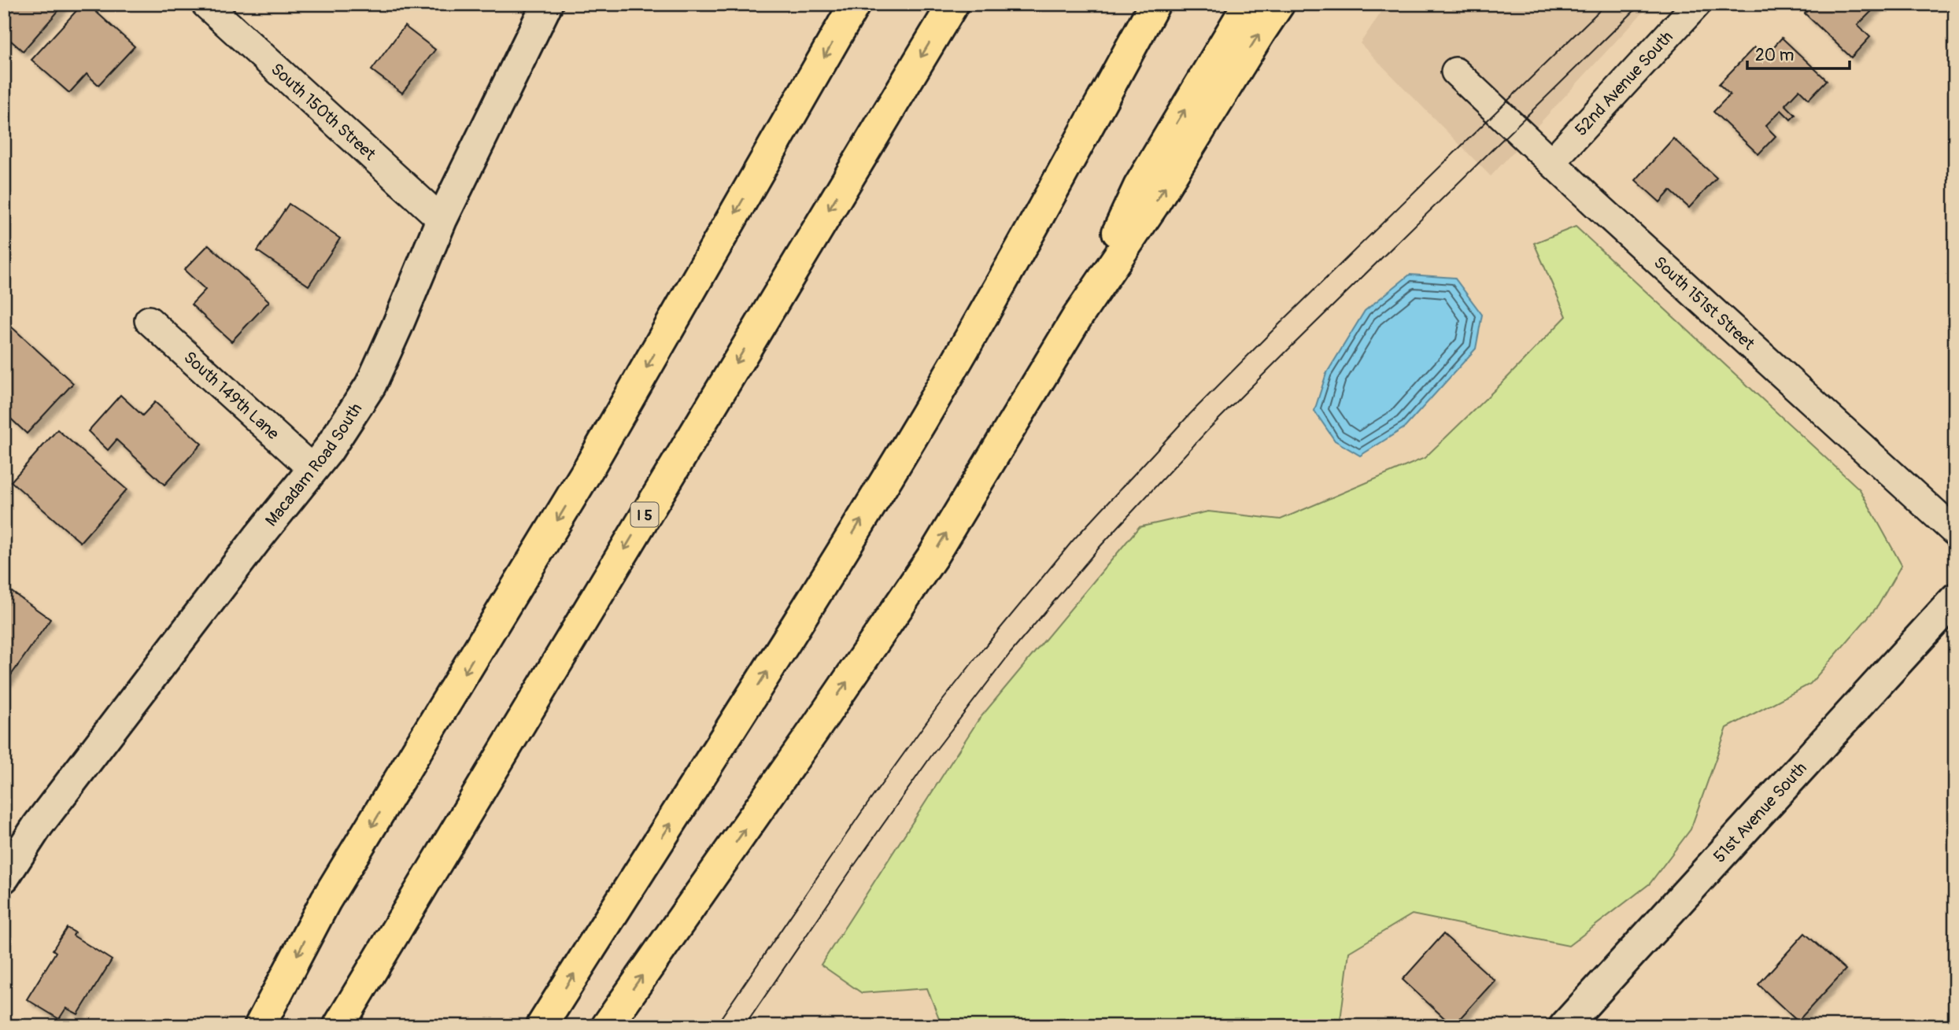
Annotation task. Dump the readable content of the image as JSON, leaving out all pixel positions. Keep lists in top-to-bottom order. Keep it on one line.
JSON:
{"streets":{"highway":["I 5"],"street":["52nd Avenue South","South 150th Street","South 151st Street","South 149th Lane","Macadam Road South","51st Avenue South"]},"crossings":[["52nd Avenue South","South 151st Street"],["South 150th Street","Macadam Road South"],["South 149th Lane","Macadam Road South"]],"scale_bar":"20 m"}
